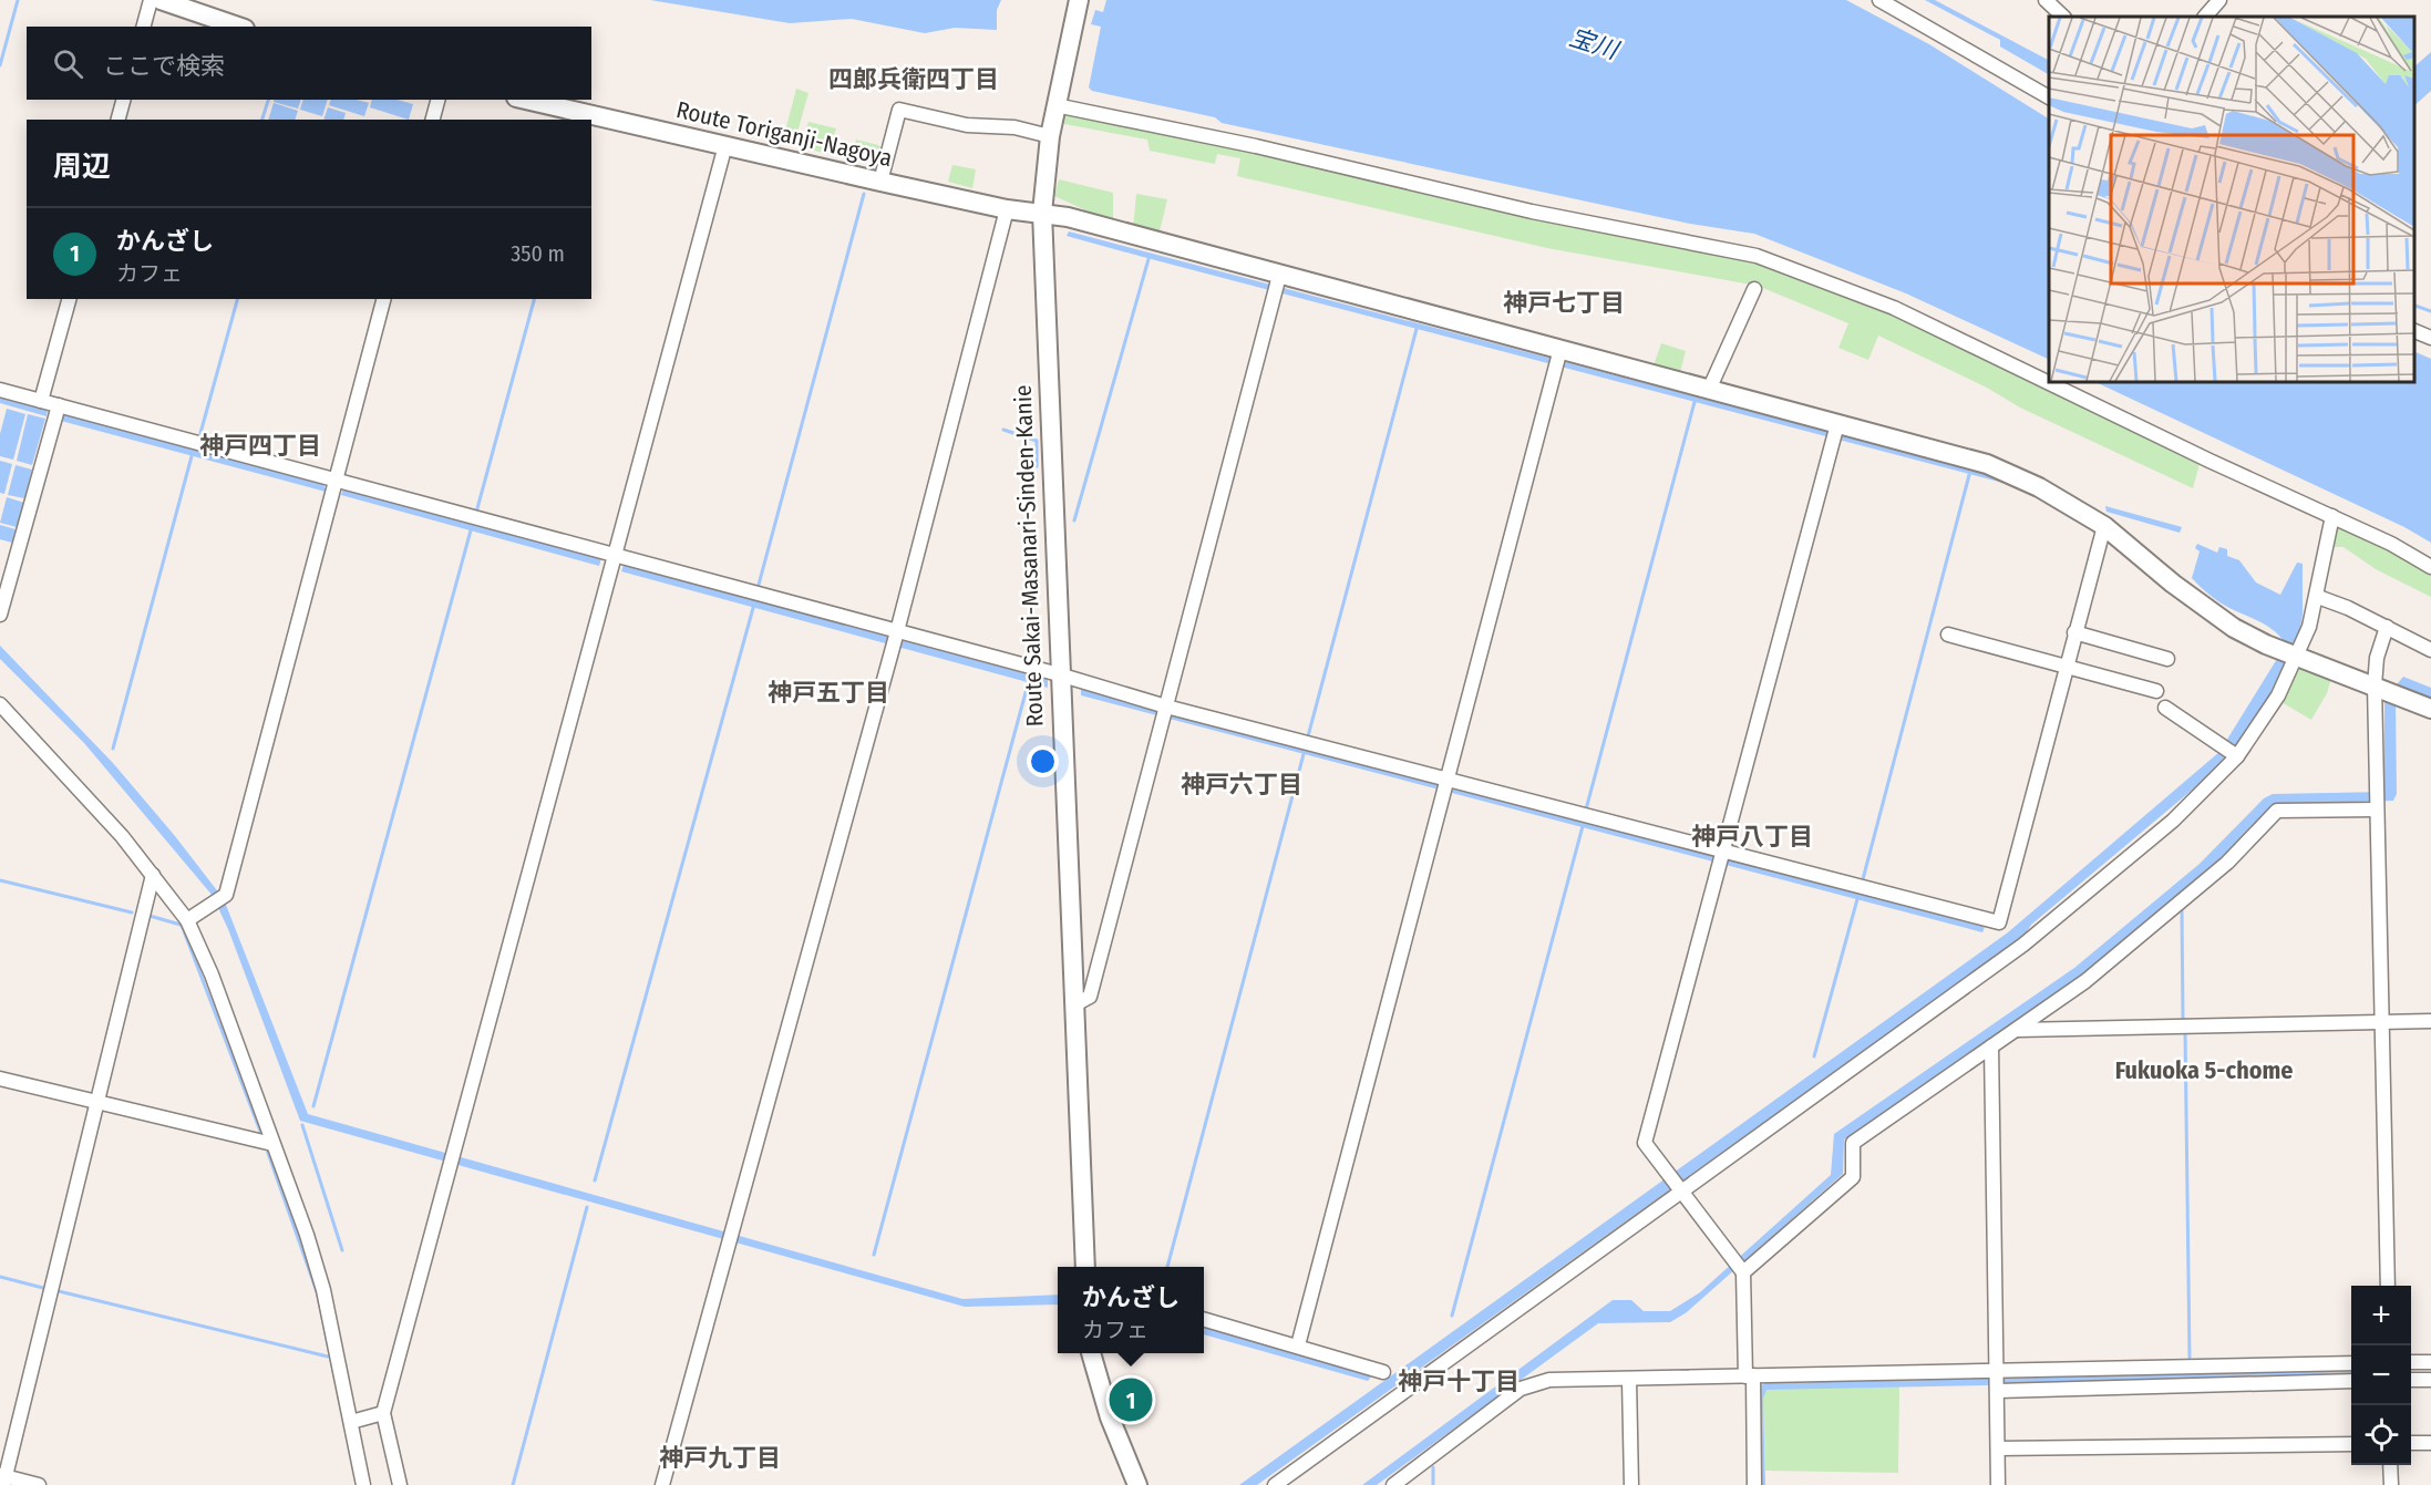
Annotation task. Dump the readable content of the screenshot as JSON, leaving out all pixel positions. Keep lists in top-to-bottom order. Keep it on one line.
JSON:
{"streets":{"main road":["Route Toriganji-Nagoya","Route Sakai-Masanari-Sinden-Kanie"]},"crossings":[["Route Toriganji-Nagoya","Route Sakai-Masanari-Sinden-Kanie"]],"districts":["四郎兵衛四丁目","神戸七丁目","神戸四丁目","神戸五丁目","神戸六丁目","神戸八丁目","Fukuoka 5-chome","神戸十丁目","神戸九丁目"],"water":["宝川"],"page":{"search":"ここで検索","heading":"周辺","list":[{"mark":"1","name":"かんざし","note":"カフェ","value":"350 m"}],"popup":["かんざし","カフェ"],"map_buttons":["+","−"],"pins":"1"}}
